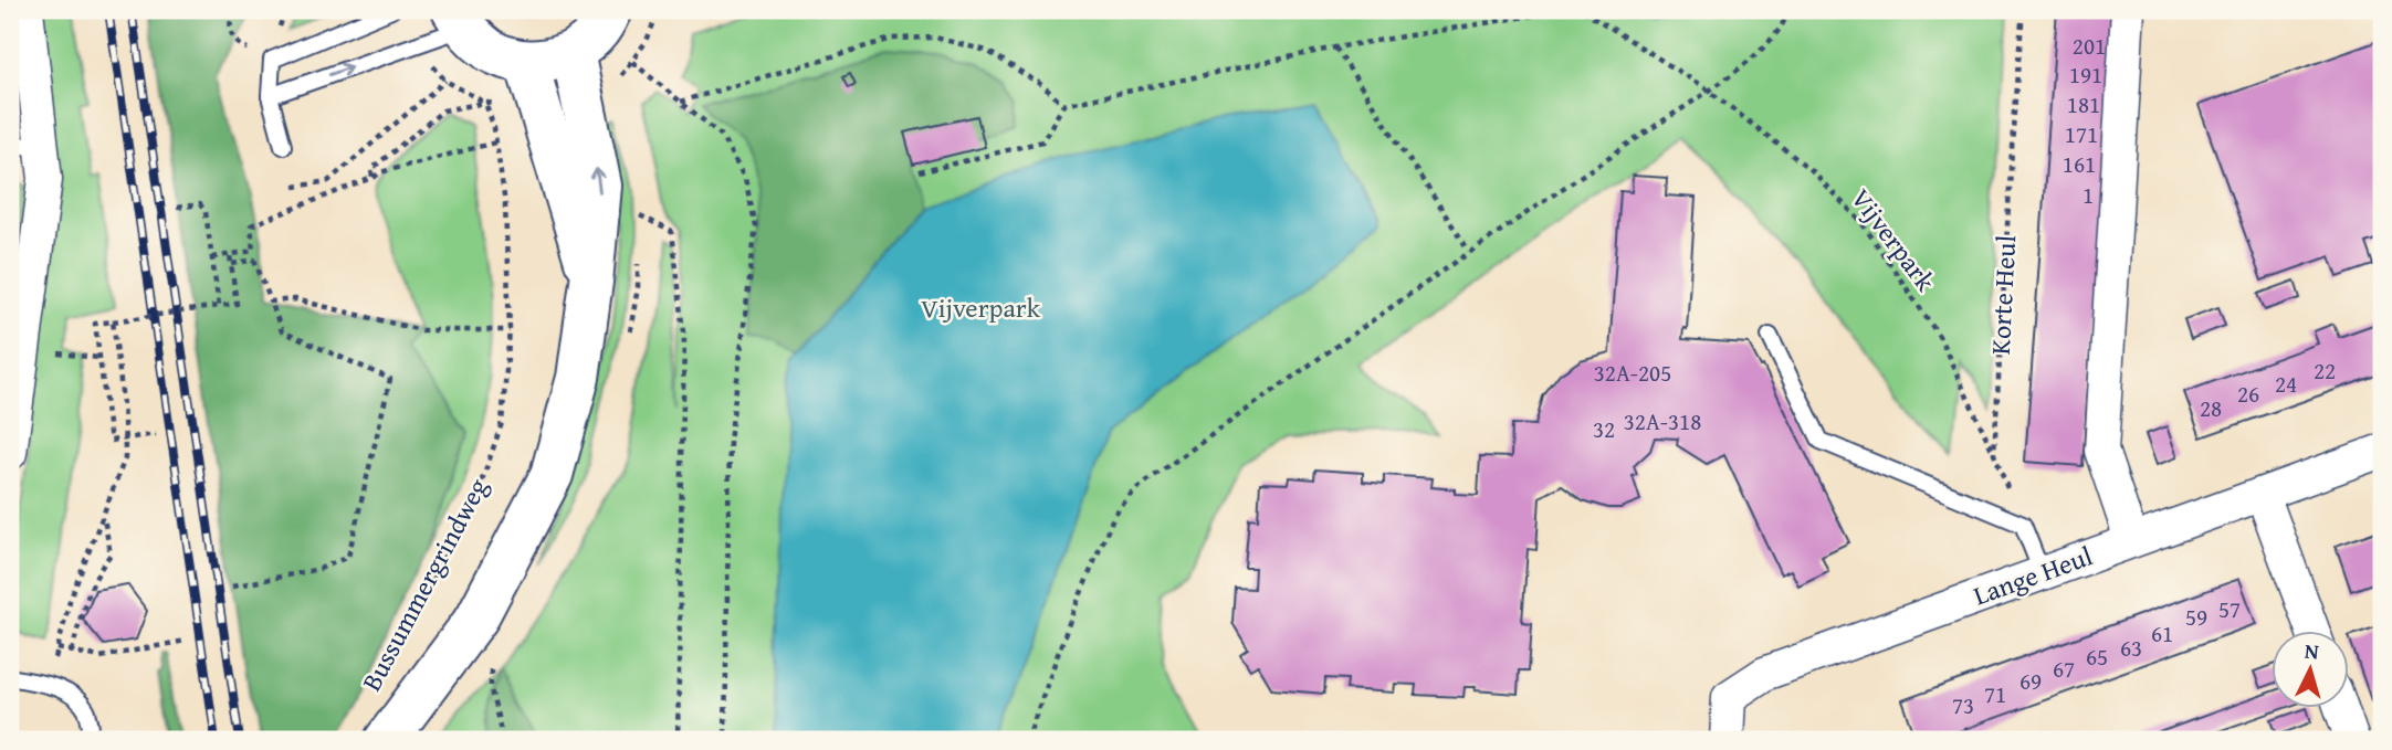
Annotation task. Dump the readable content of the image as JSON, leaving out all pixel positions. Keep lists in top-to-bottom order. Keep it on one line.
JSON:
{"streets":{"main road":["Bussummergrindweg"],"street":["Lange Heul"],"path":["Vijverpark","Korte Heul"]},"crossings":[["Vijverpark","Korte Heul"]],"parks":["Vijverpark"],"house_numbers":["201","191","181","171","161","1","22","32A-205","24","26","28","32A-318","32","57","59","61","63","65","67","69","71","73"],"north":"top"}
